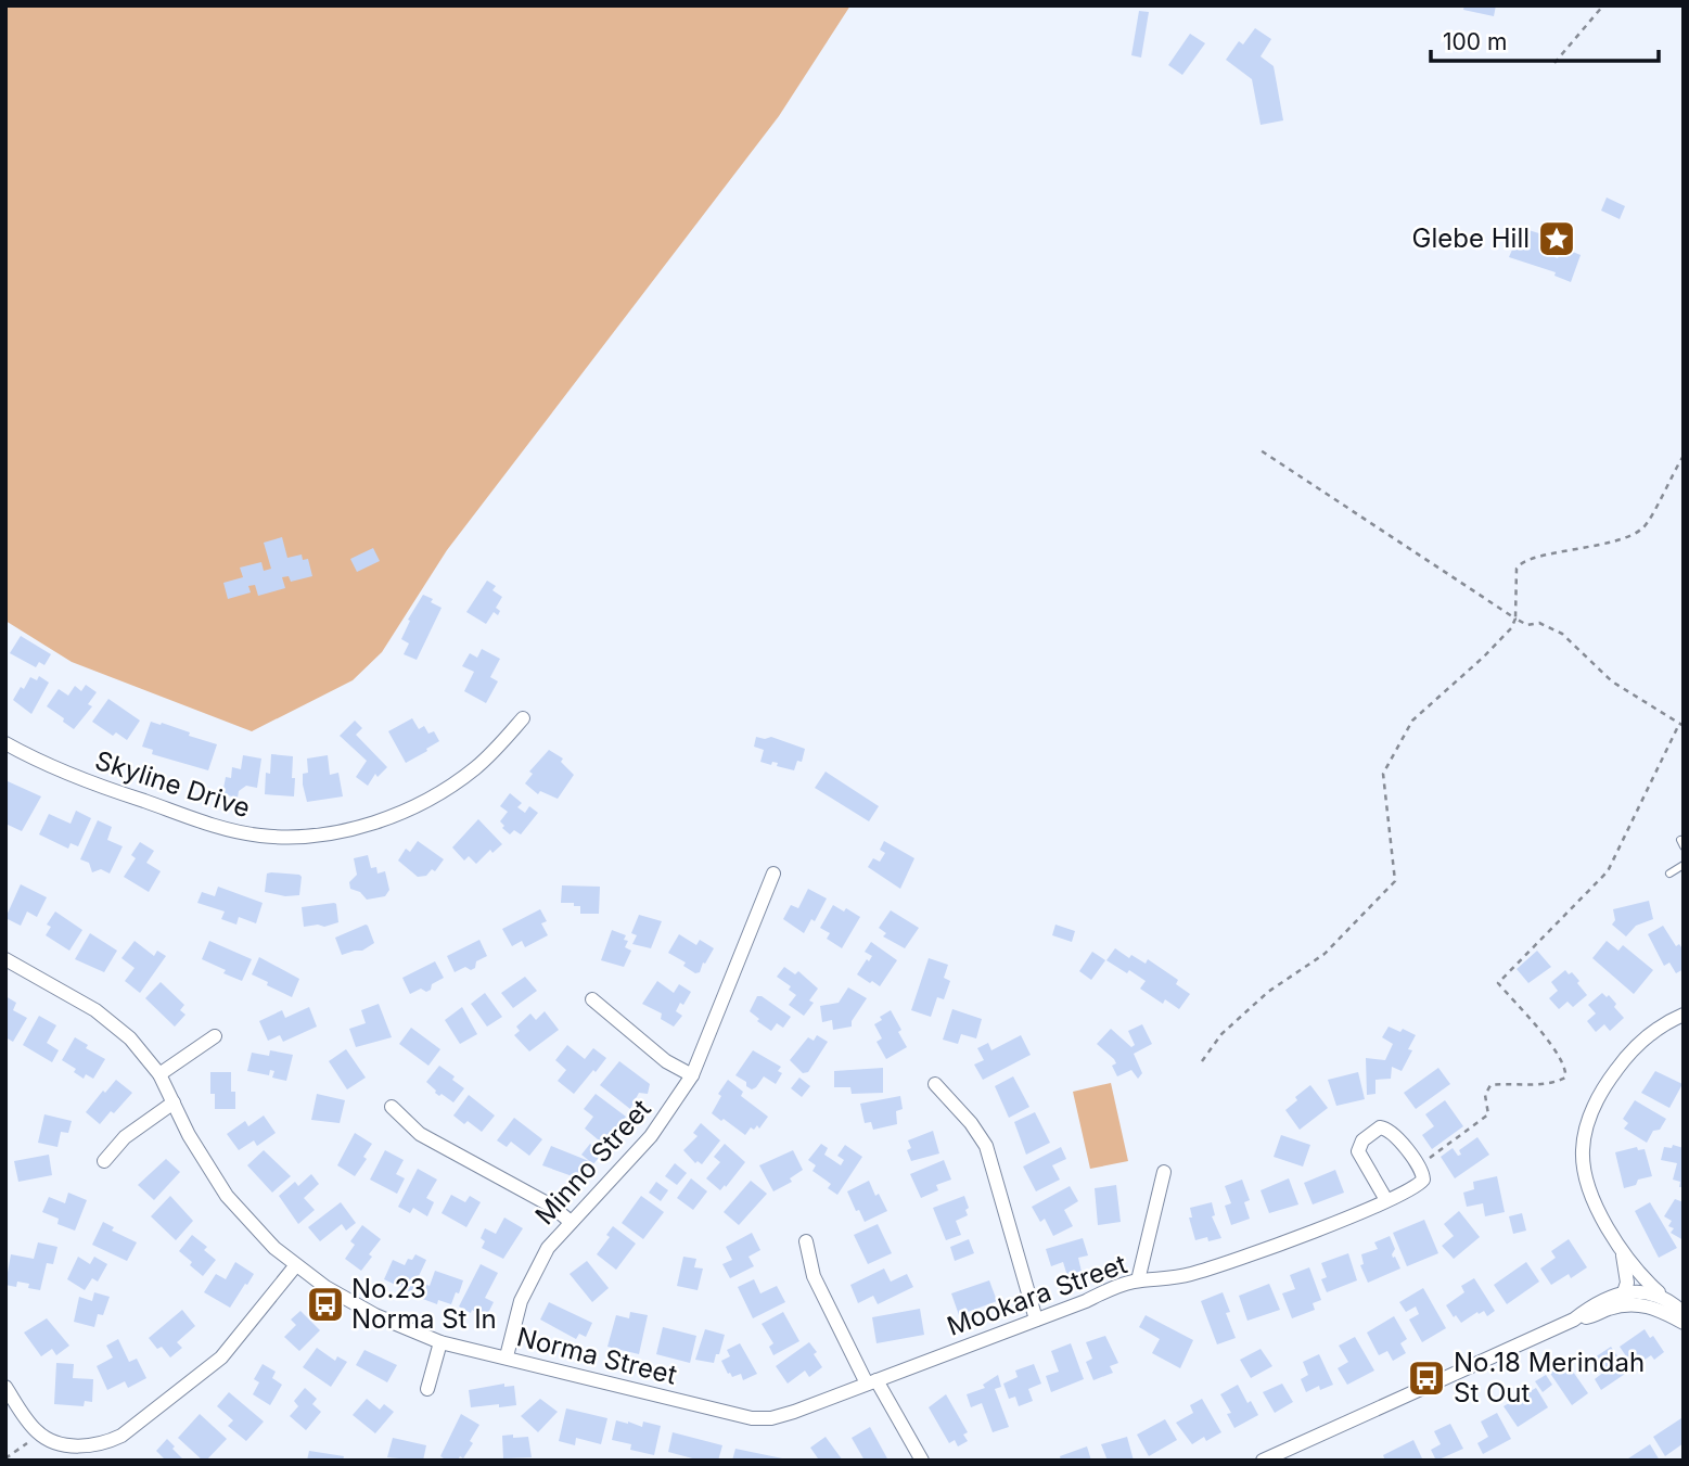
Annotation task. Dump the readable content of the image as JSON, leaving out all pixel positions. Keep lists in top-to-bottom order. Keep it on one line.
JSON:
{"streets":{"street":["Skyline Drive","Minno Street","Mookara Street","Norma Street"]},"crossings":[["Minno Street","Norma Street"],["Mookara Street","Norma Street"]],"places":{"place":["Glebe Hill"],"bus stop":["No.23 Norma St In","No.18 Merindah St Out"]},"scale_bar":"100 m"}
